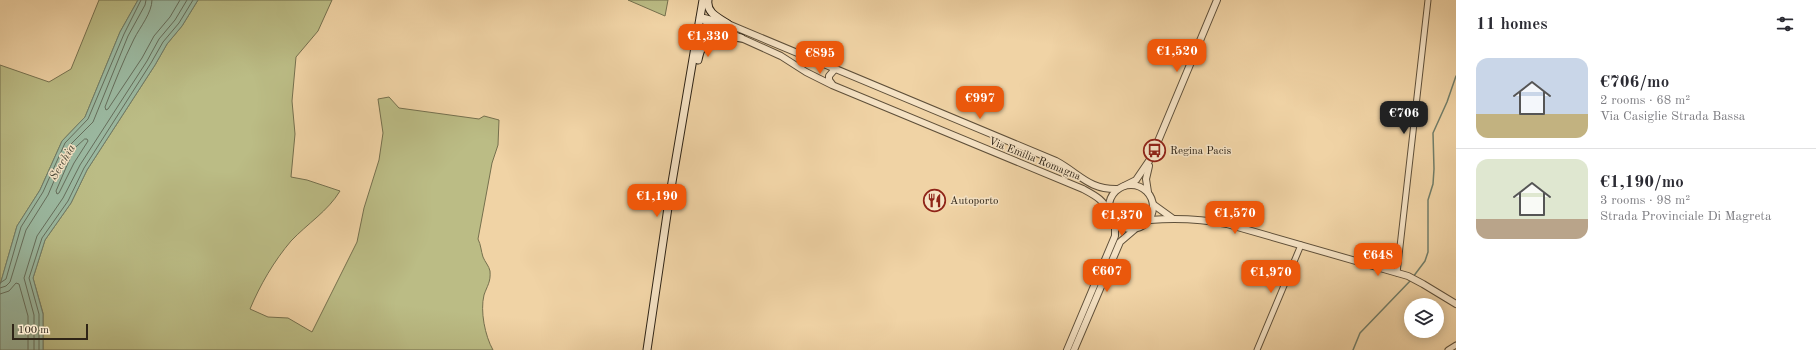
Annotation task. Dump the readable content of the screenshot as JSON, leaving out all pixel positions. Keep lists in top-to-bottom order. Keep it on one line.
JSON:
{"streets":{"street":["Via Emilia Romagna"]},"water":["Secchia"],"places":{"bus stop":["Regina Pacis"],"restaurant":["Autoporto"]},"scale_bar":"100 m","page":{"heading":"11 homes","price":["€1,330","€1,520","€895","€997","€706","€1,190","€1,570","€1,370","€648","€607","€1,970"],"list":[{"name":"€706/mo","note":"2 rooms · 68 m² · Via Casiglie Strada Bassa"},{"name":"€1,190/mo","note":"3 rooms · 98 m² · Strada Provinciale Di Magreta"}],"scale":"100 m"}}
